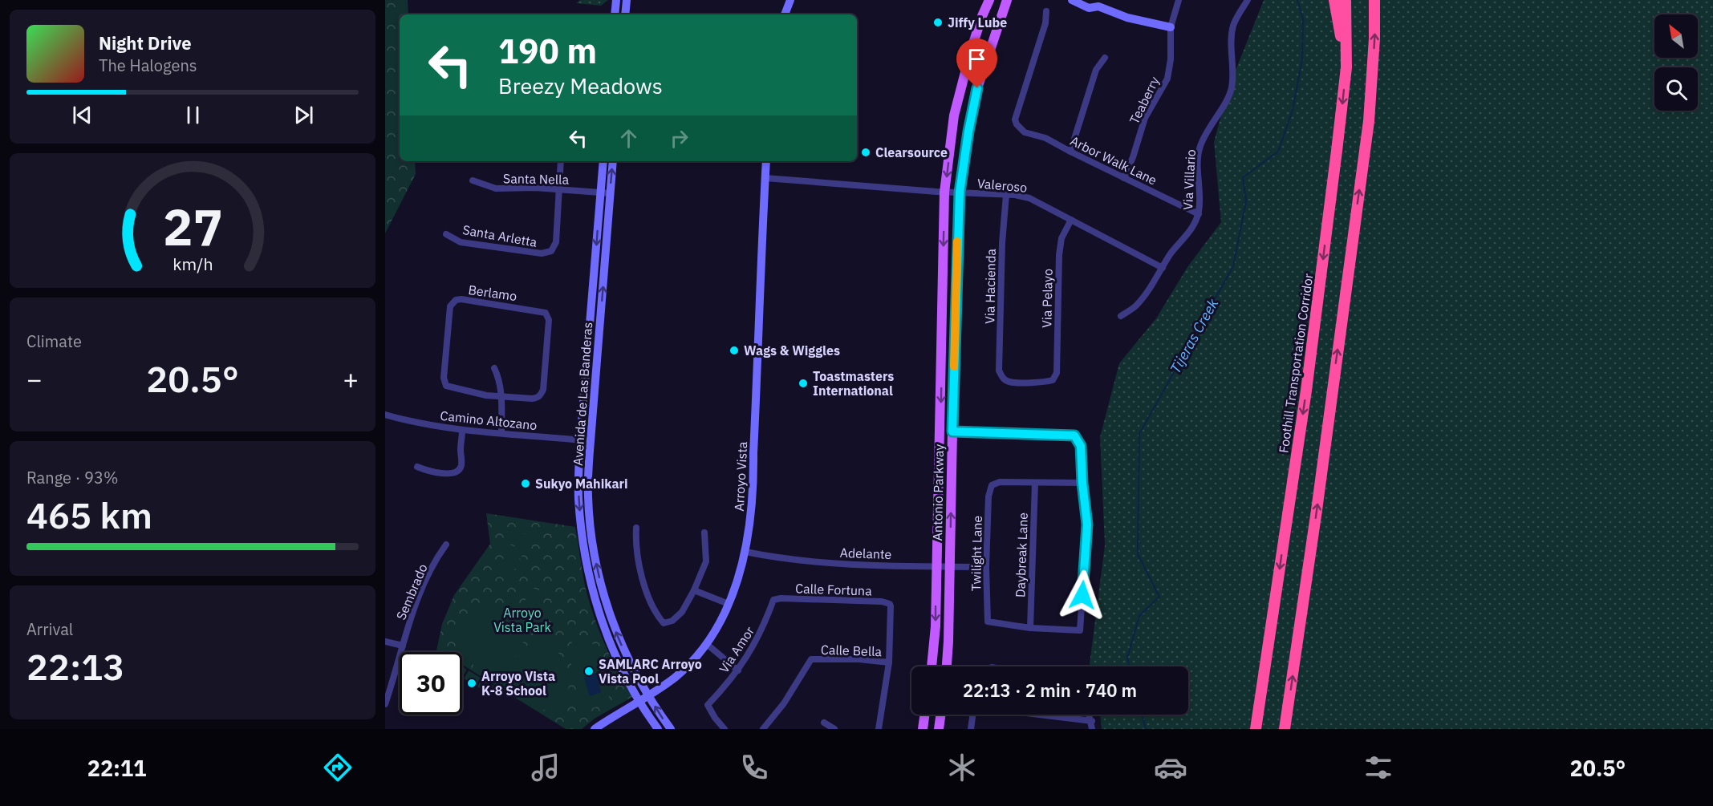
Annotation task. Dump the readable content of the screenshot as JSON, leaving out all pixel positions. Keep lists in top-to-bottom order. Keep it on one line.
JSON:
{"streets":{"highway":["Foothill Transportation Corridor"],"main road":["Avenida de Las Banderas","Arroyo Vista","Antonio Parkway"],"street":["Teaberry","Arbor Walk Lane","Santa Nella","Via Villario","Valeroso","Santa Arletta","Via Hacienda","Berlamo","Via Pelayo","Camino Altozano","Adelante","Twilight Lane","Daybreak Lane","Calle Fortuna","Sembrado","Via Amor","Calle Bella"]},"crossings":[["Teaberry","Arbor Walk Lane"],["Arbor Walk Lane","Via Villario"],["Santa Nella","Santa Arletta"],["Santa Nella","Avenida de Las Banderas"],["Via Villario","Valeroso"],["Valeroso","Via Hacienda"],["Valeroso","Via Pelayo"],["Valeroso","Arroyo Vista"],["Valeroso","Antonio Parkway"],["Via Hacienda","Via Pelayo"],["Avenida de Las Banderas","Camino Altozano"],["Avenida de Las Banderas","Arroyo Vista"],["Arroyo Vista","Adelante"],["Antonio Parkway","Adelante"],["Adelante","Twilight Lane"],["Twilight Lane","Daybreak Lane"],["Calle Fortuna","Via Amor"],["Calle Fortuna","Calle Bella"]],"water":["Tijeras Creek"],"parks":["Arroyo Vista Park"],"places":["Jiffy Lube","Clearsource","Wags & Wiggles","Toastmasters International","Sukyo Mahikari","SAMLARC Arroyo Vista Pool","Arroyo Vista K-8 School"],"north":"top left","page":{"turn":["190 m","Breezy Meadows"],"song":["Night Drive","The Halogens"],"tile":["Climate",["Range · 93%","465 km"],["Arrival","22:13"]],"heat":["−","20.5°","+"],"limit":"30","trip":"22:13 · 2 min · 740 m","tabs":["22:11","20.5°"],"gauge":["27","km/h"]}}
